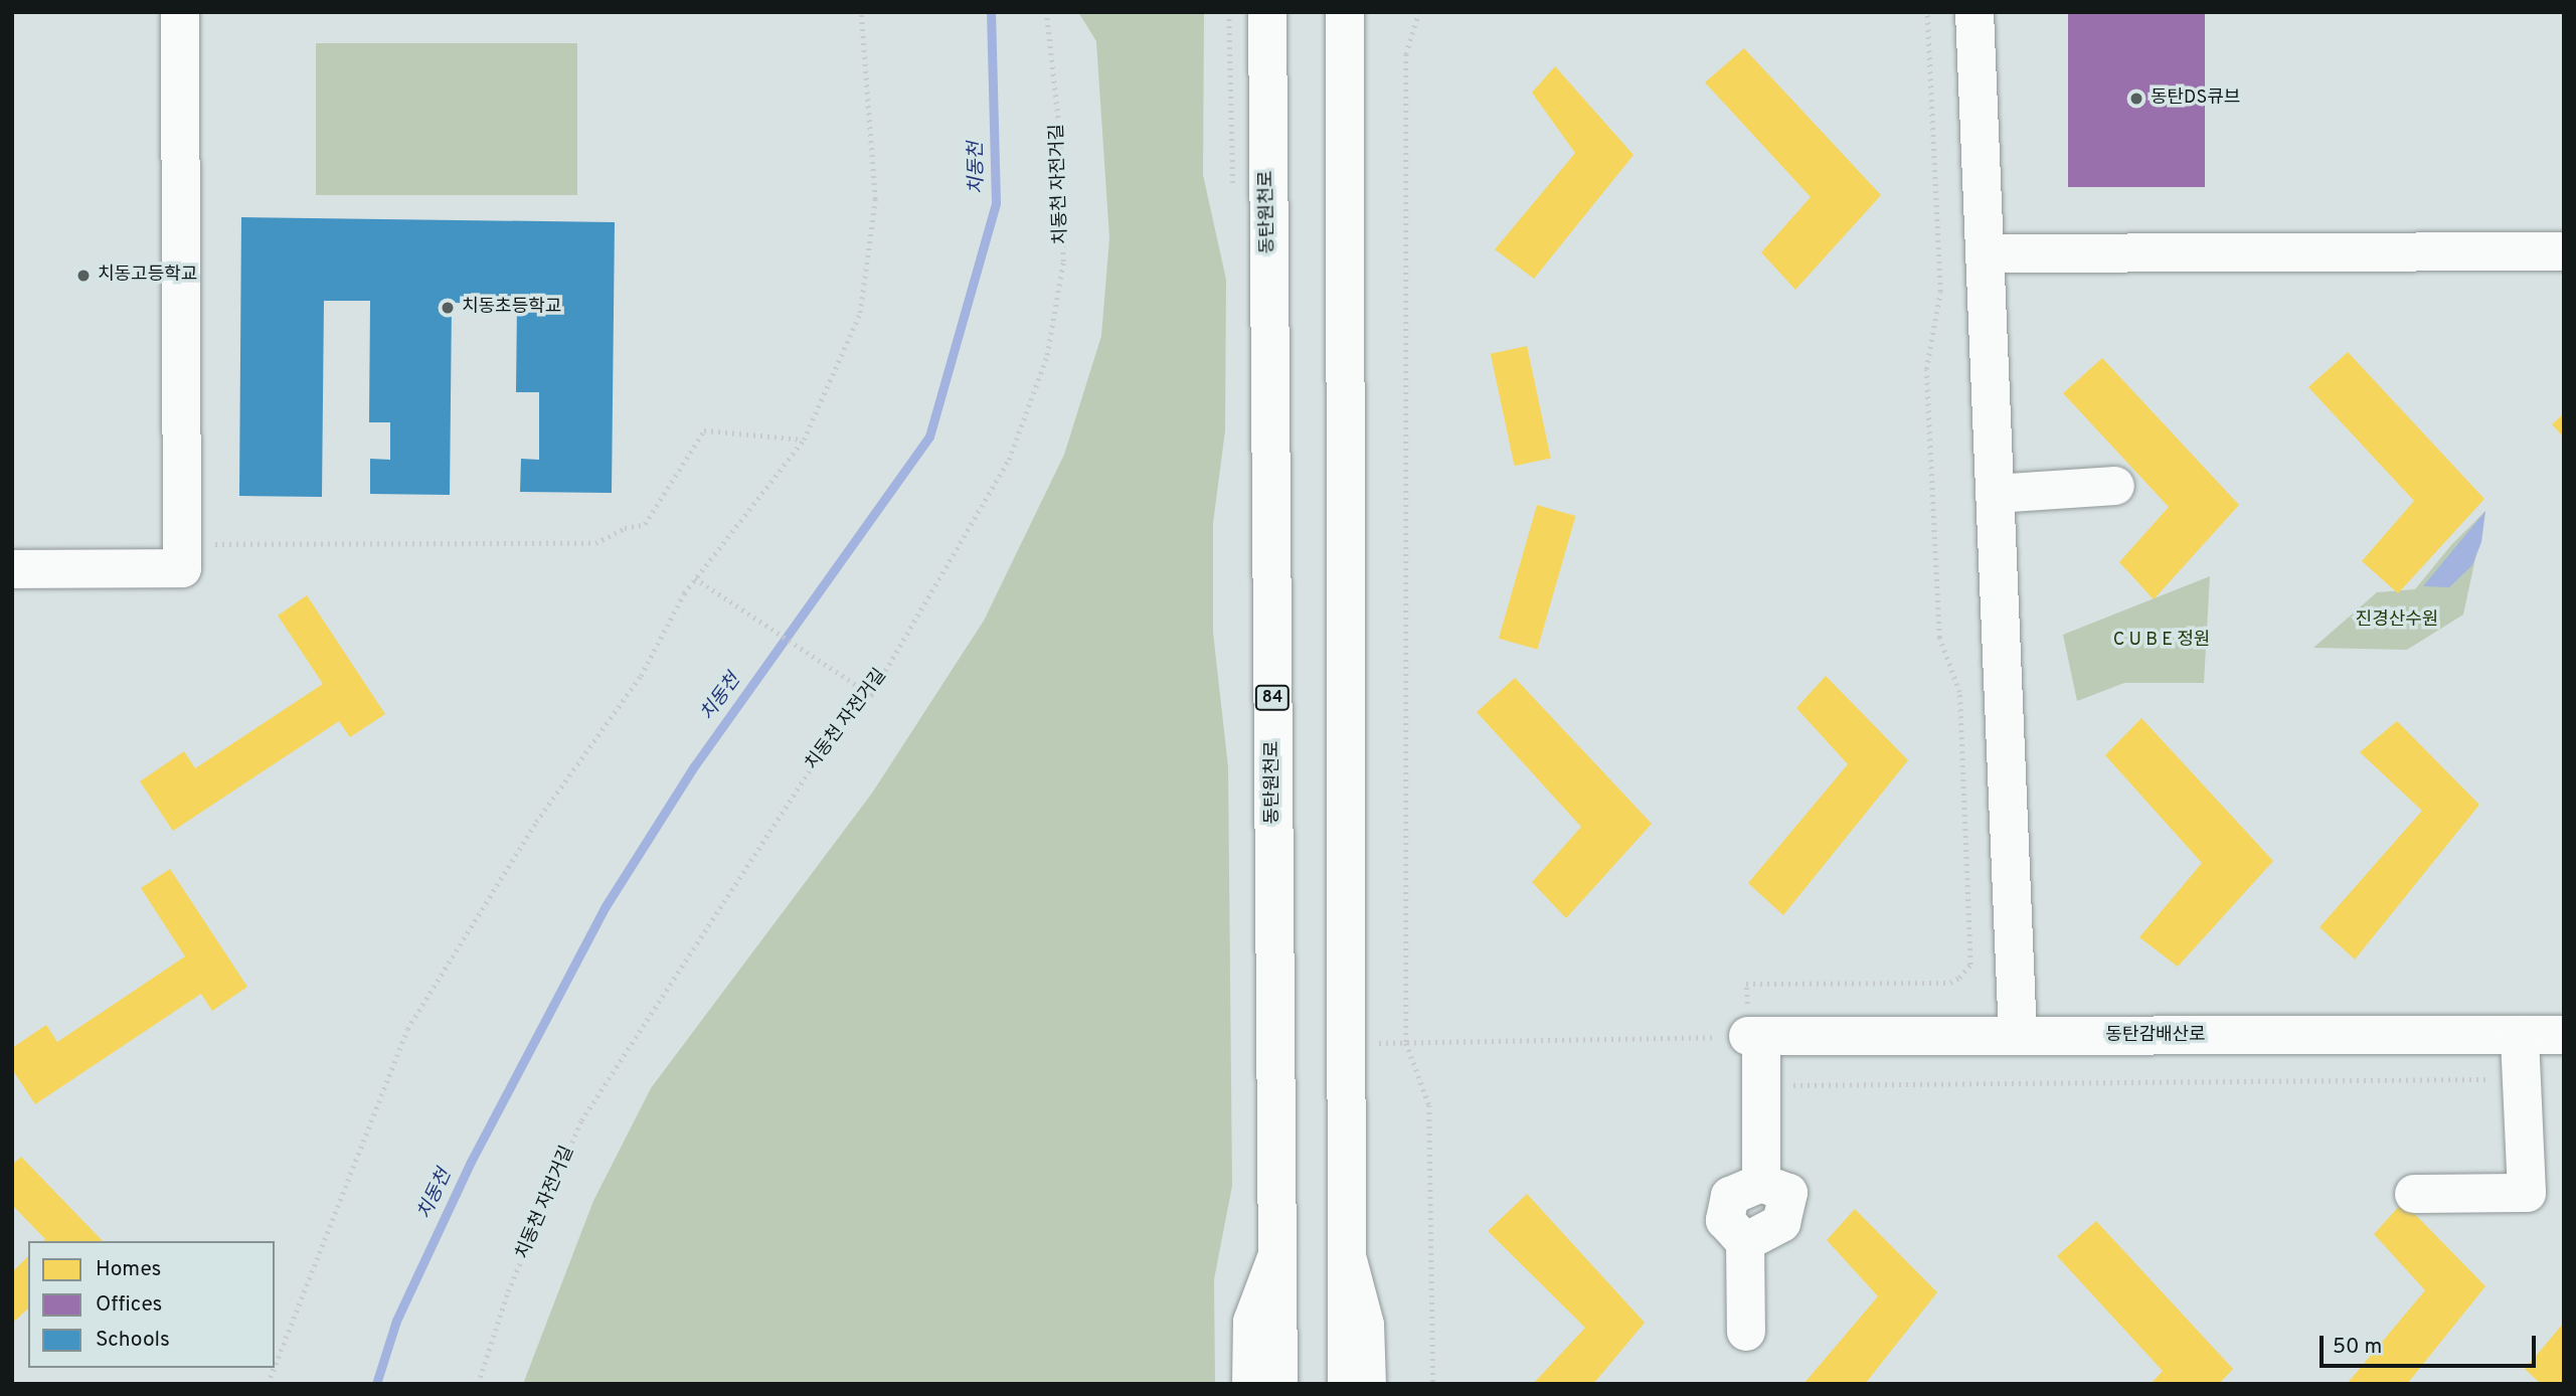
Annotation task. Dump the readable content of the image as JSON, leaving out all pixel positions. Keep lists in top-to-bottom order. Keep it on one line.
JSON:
{"streets":{"main road":["동탄원천로","84","동탄감배산로"],"path":["치동천 자전거길"]},"water":["치동천"],"parks":["진경산수원","C U B E 정원"],"places":["동탄DS큐브","치동고등학교","치동초등학교"],"legend":["Homes","Offices","Schools"],"scale_bar":"50 m"}
